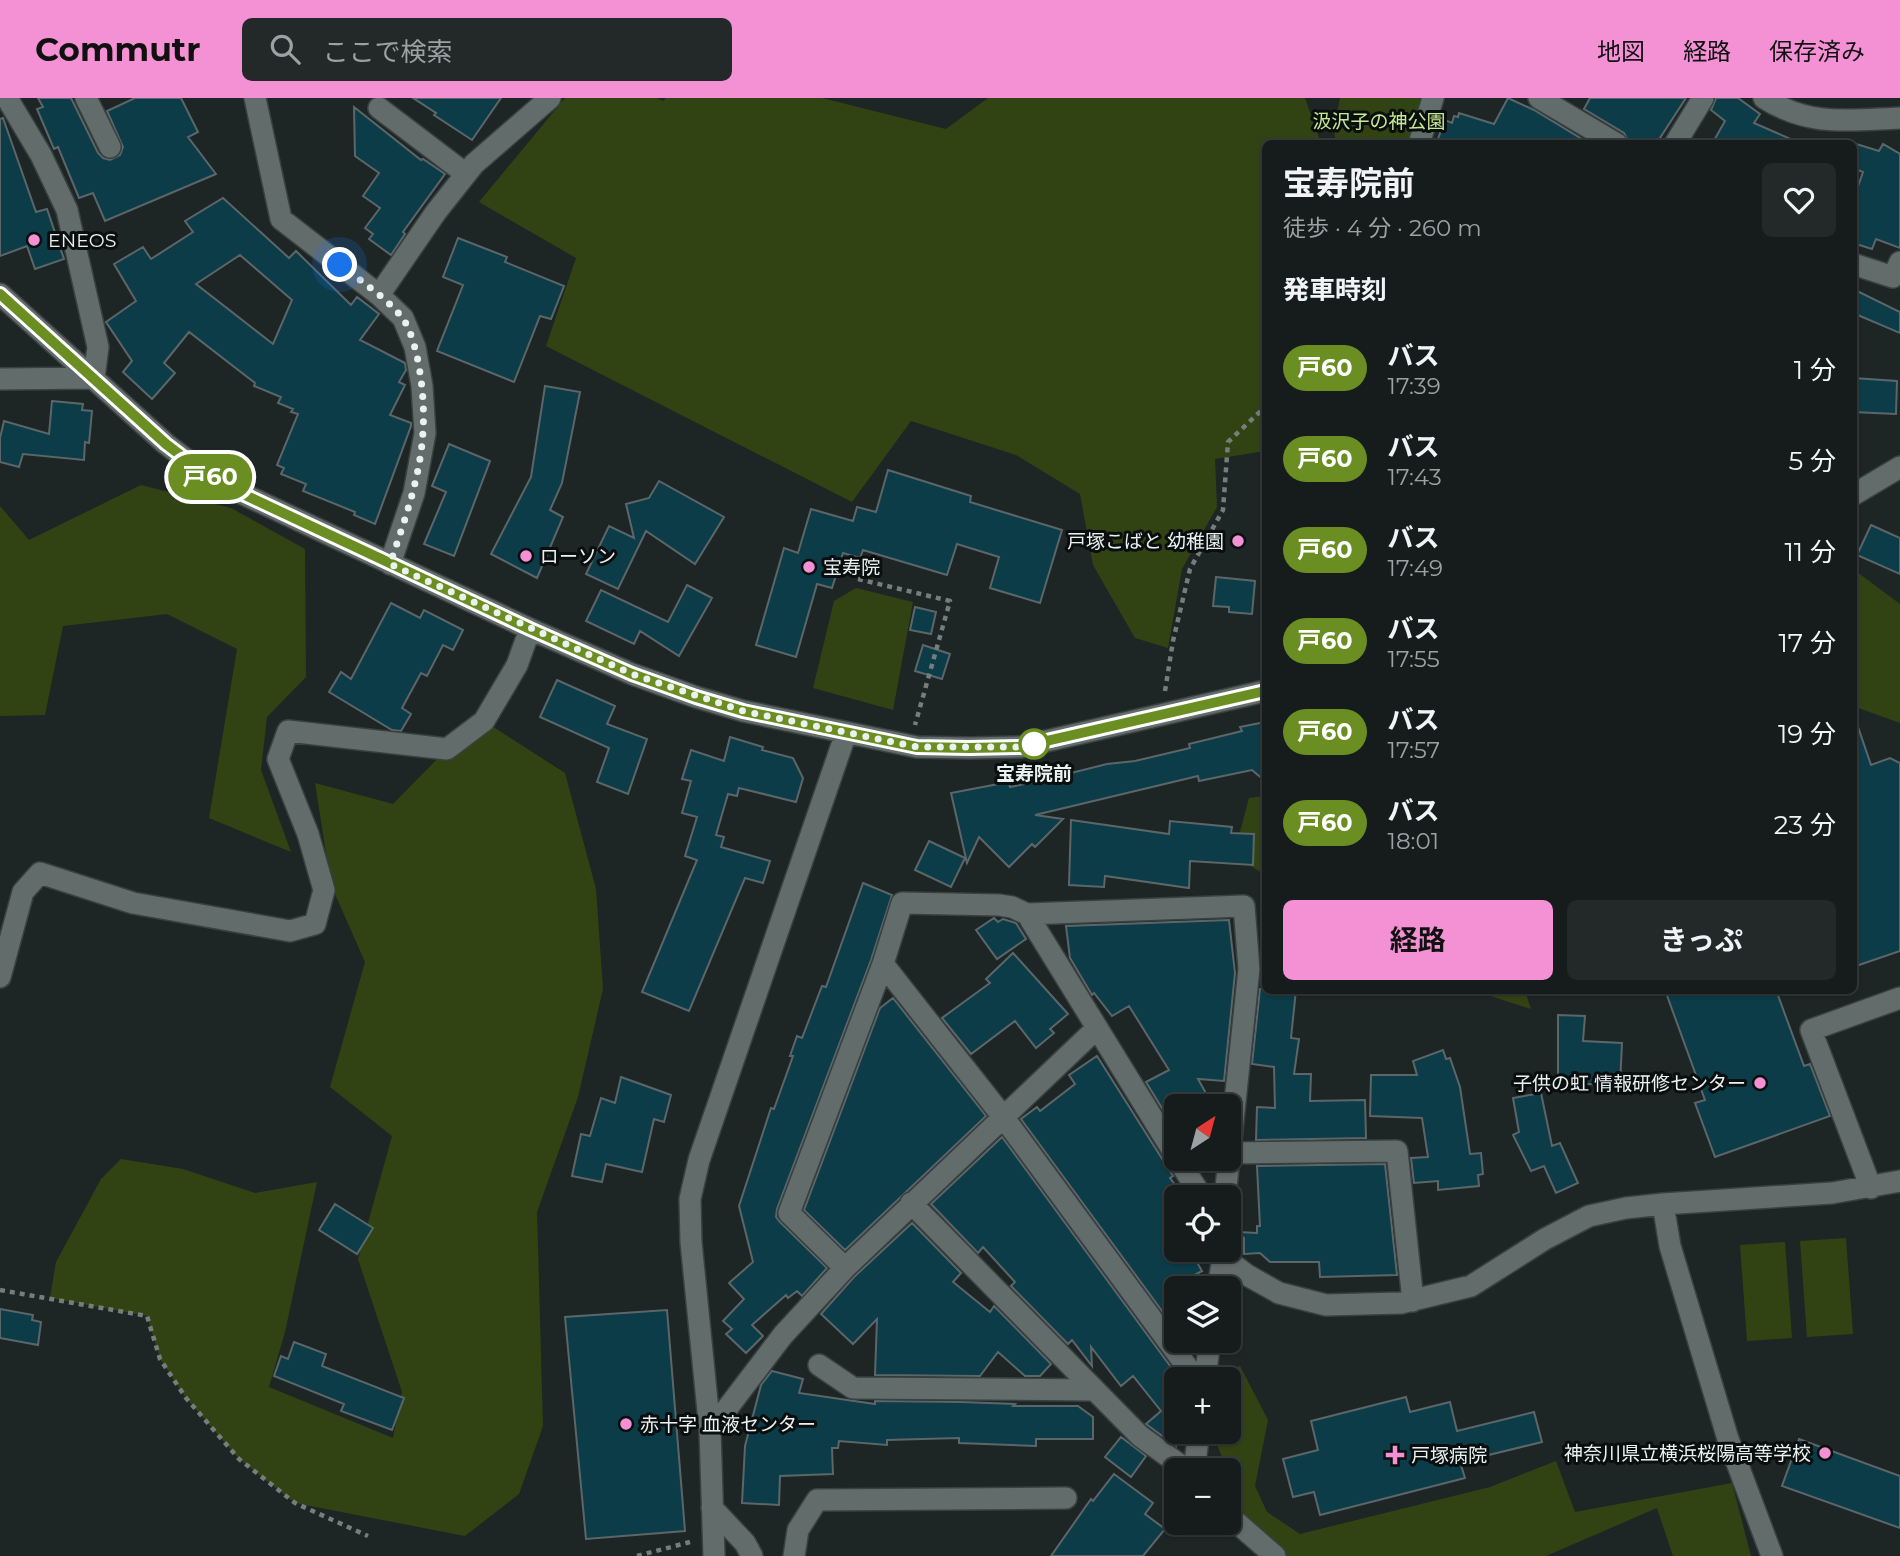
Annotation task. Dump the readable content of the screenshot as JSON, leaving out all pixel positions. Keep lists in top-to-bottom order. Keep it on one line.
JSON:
{"parks":["汲沢子の神公園"],"places":{"other":["ENEOS","戸塚こばと 幼稚園","ローソン","宝寿院","宝寿院前","子供の虹 情報研修センター","赤十字 血液センター","神奈川県立横浜桜陽高等学校"],"health":["戸塚病院"]},"lines":["bus line 戸60"],"north":"top right","page":{"header":"Commutr","search":"ここで検索","nav":["地図","経路","保存済み"],"on_map":"戸60","heading":[["宝寿院前","徒歩 · 4 分 · 260 m"],"発車時刻"],"list":[{"mark":"戸60","name":"バス","note":"17:39","value":"1 分"},{"mark":"戸60","name":"バス","note":"17:43","value":"5 分"},{"mark":"戸60","name":"バス","note":"17:49","value":"11 分"},{"mark":"戸60","name":"バス","note":"17:55","value":"17 分"},{"mark":"戸60","name":"バス","note":"17:57","value":"19 分"},{"mark":"戸60","name":"バス","note":"18:01","value":"23 分"}],"buttons":["経路","きっぷ"],"map_buttons":["+","−"]}}
